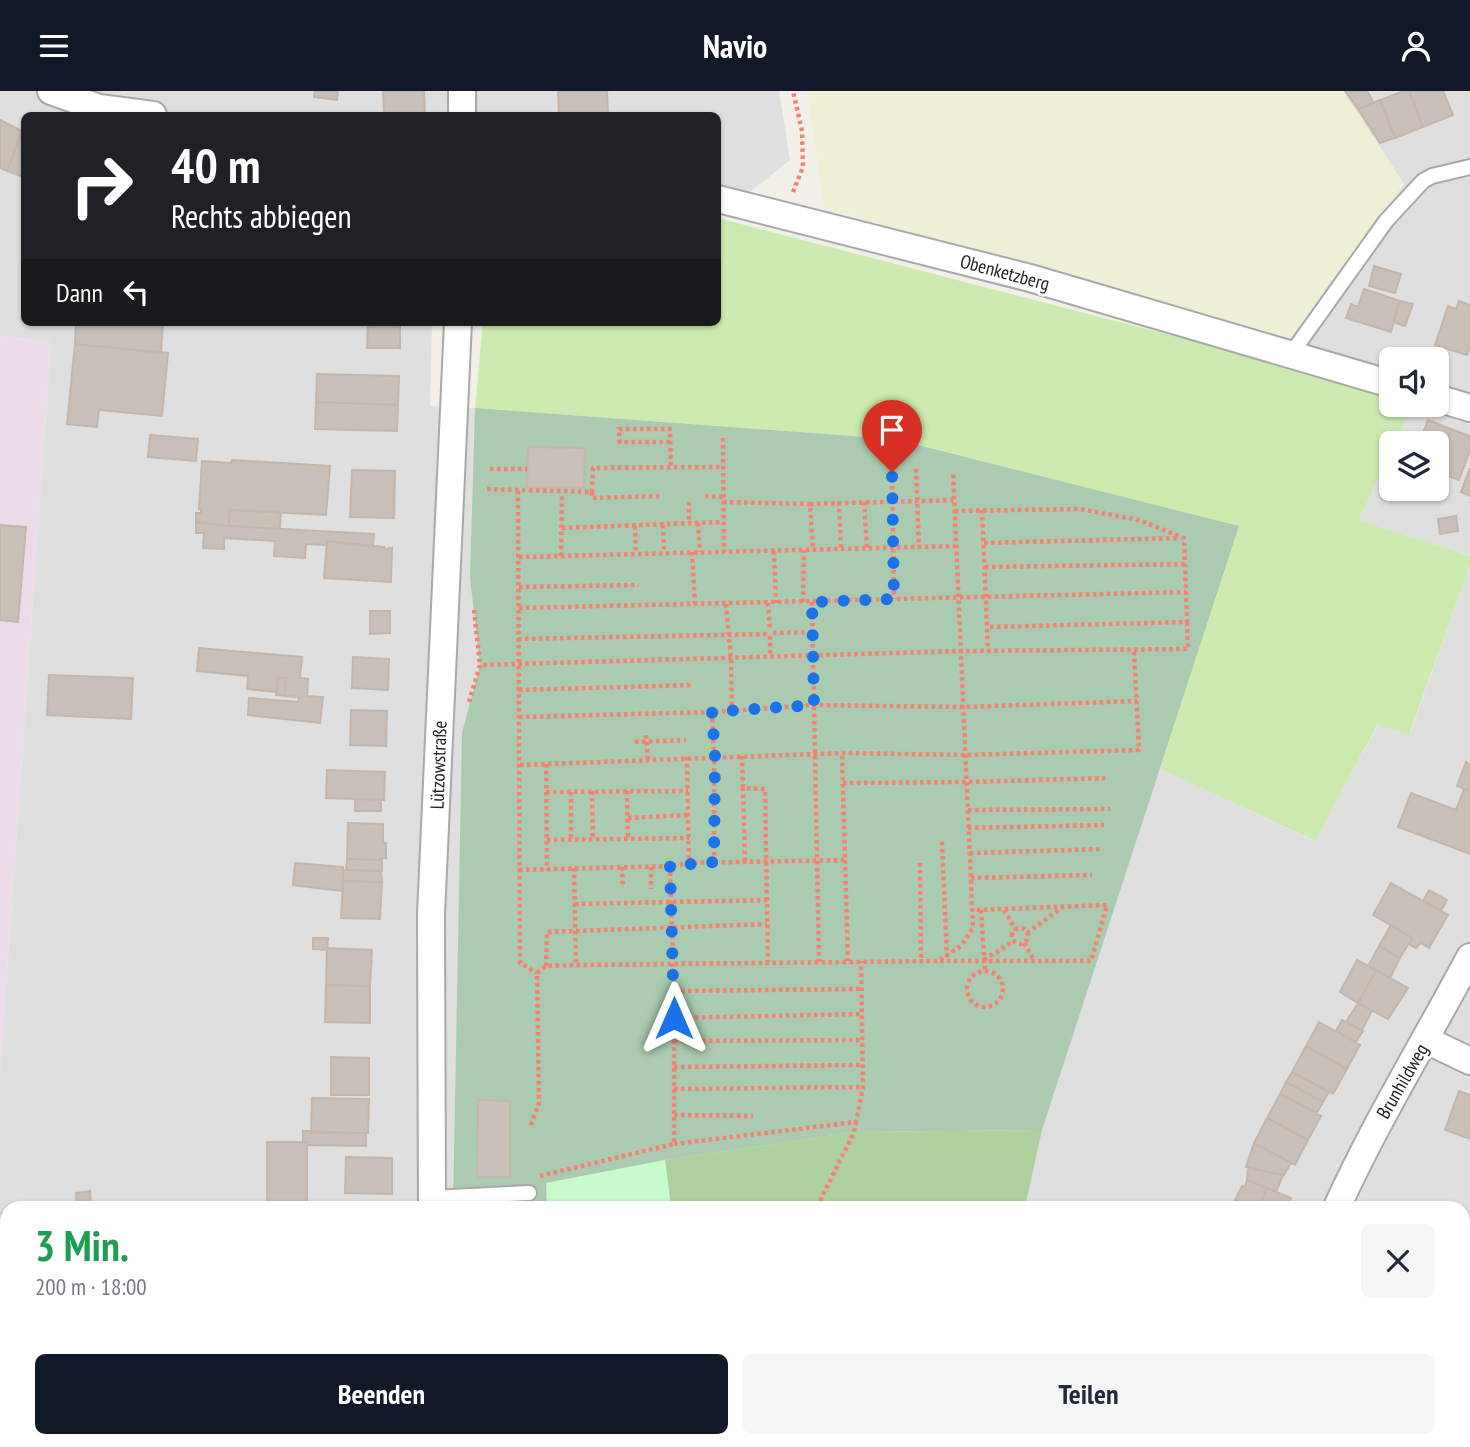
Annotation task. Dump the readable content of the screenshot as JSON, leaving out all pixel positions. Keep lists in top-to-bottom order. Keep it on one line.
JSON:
{"streets":{"street":["Obenketzberg","Lützowstraße","Brunhildweg"]},"page":{"header":"Navio","turn":["40 m","Rechts abbiegen"],"then":"Dann","heading":["3 Min.","200 m · 18:00"],"buttons":["Beenden","Teilen"]}}
